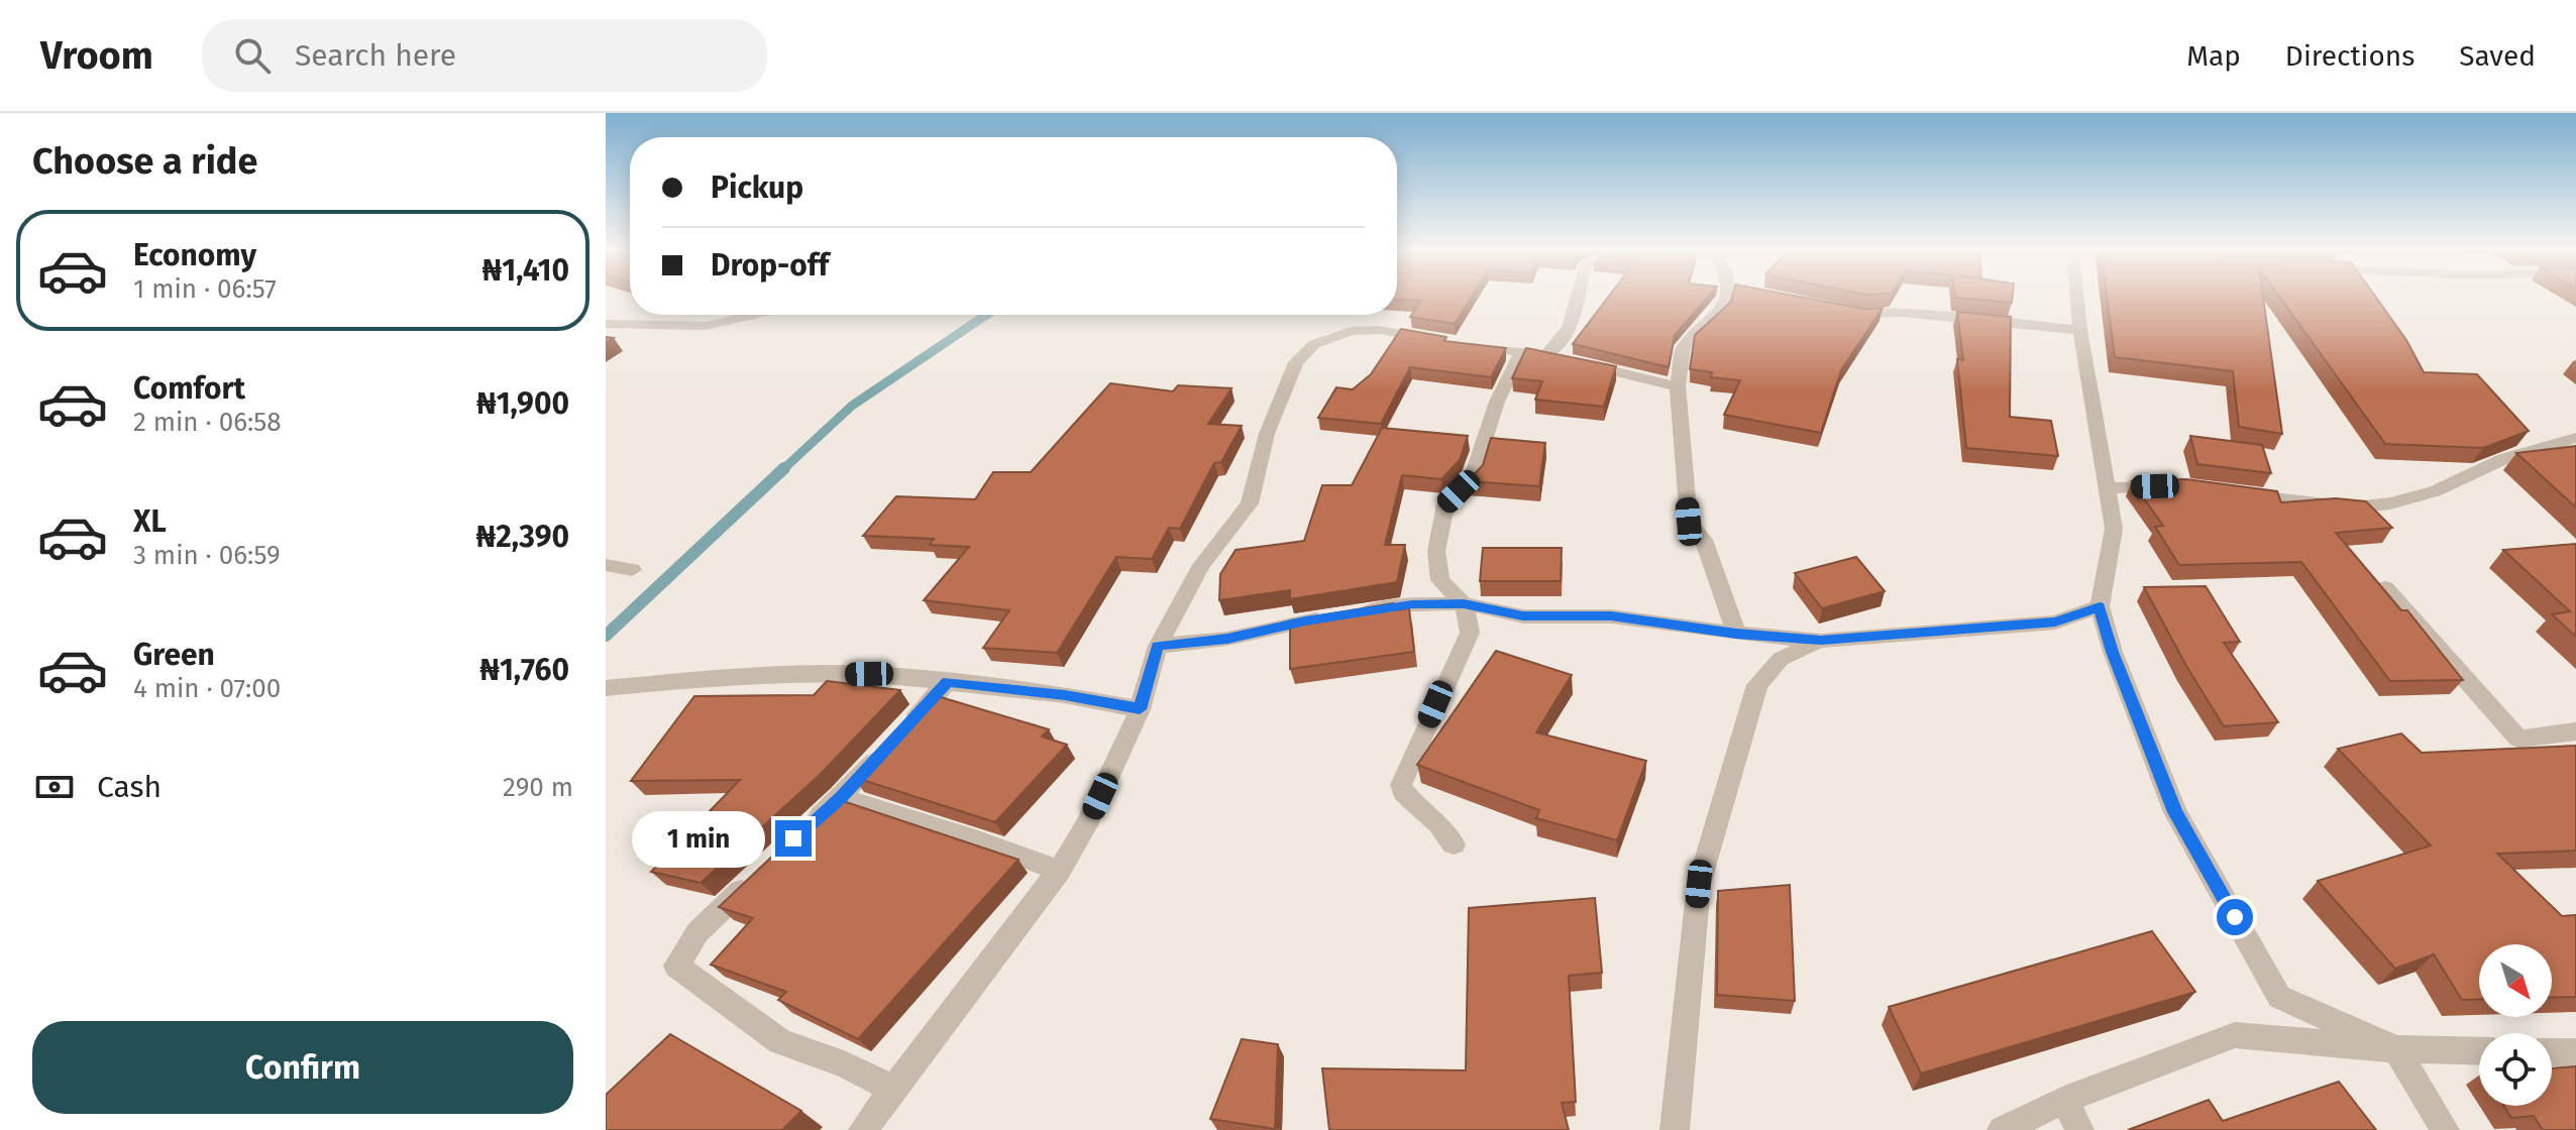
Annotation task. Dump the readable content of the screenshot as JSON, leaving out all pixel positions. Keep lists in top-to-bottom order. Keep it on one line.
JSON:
{"north":"bottom right","page":{"header":"Vroom","search":"Search here","nav":["Map","Directions","Saved"],"heading":"Choose a ride","banner":["Pickup","Drop-off"],"list":[{"name":"Economy","note":"1 min · 06:57","value":"₦1,410"},{"name":"Comfort","note":"2 min · 06:58","value":"₦1,900"},{"name":"XL","note":"3 min · 06:59","value":"₦2,390"},{"name":"Green","note":"4 min · 07:00","value":"₦1,760"}],"pay":["Cash","290 m"],"bubble":"1 min","buttons":"Confirm"}}
